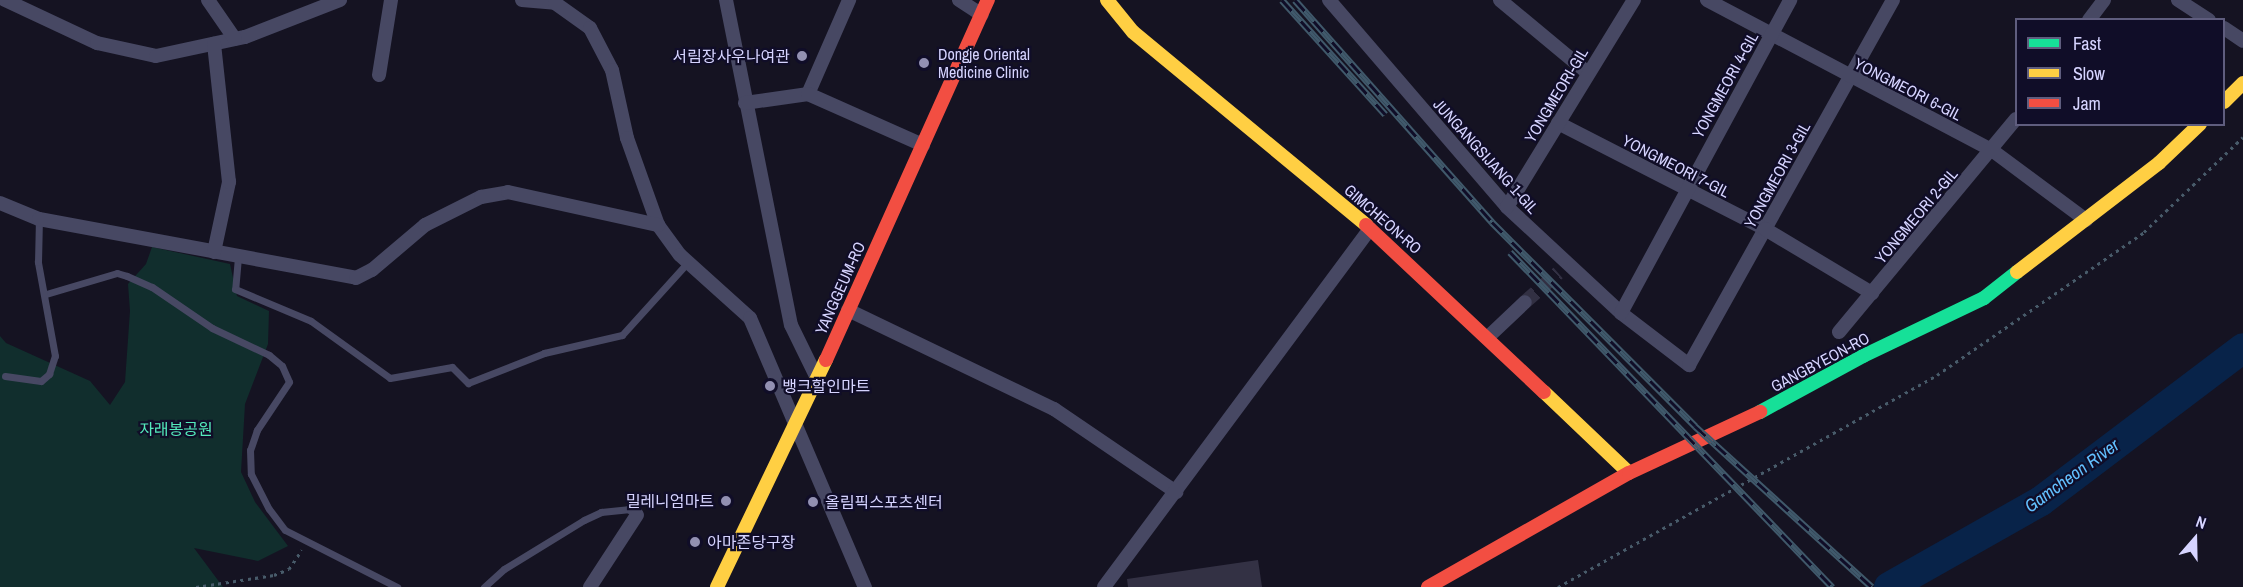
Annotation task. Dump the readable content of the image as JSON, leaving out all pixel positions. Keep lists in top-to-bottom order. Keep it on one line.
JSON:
{"streets":{"street":["YONGMEORI 4-GIL","YONGMEORI 6-GIL","YONGMEORI-GIL","JUNGANGSIJANG 1-GIL","YONGMEORI 7-GIL","YONGMEORI 3-GIL","YONGMEORI 2-GIL","GIMCHEON-RO","YANGGEUM-RO","GANGBYEON-RO"]},"crossings":[["YONGMEORI 4-GIL","YONGMEORI 6-GIL"],["YONGMEORI 4-GIL","JUNGANGSIJANG 1-GIL"],["YONGMEORI 4-GIL","YONGMEORI 7-GIL"],["YONGMEORI 6-GIL","YONGMEORI 3-GIL"],["YONGMEORI 6-GIL","YONGMEORI 2-GIL"],["YONGMEORI 6-GIL","GANGBYEON-RO"],["YONGMEORI-GIL","JUNGANGSIJANG 1-GIL"],["YONGMEORI-GIL","YONGMEORI 7-GIL"],["JUNGANGSIJANG 1-GIL","YONGMEORI 3-GIL"],["YONGMEORI 7-GIL","YONGMEORI 3-GIL"],["YONGMEORI 7-GIL","YONGMEORI 2-GIL"],["GIMCHEON-RO","GANGBYEON-RO"]],"water":["Gamcheon River"],"parks":["자래봉공원"],"places":["서림장사우나여관","Dongje Oriental Medicine Clinic","뱅크할인마트","밀레니엄마트","올림픽스포츠센터","아마존당구장"],"legend":["Fast","Slow","Jam"],"north":"top"}
